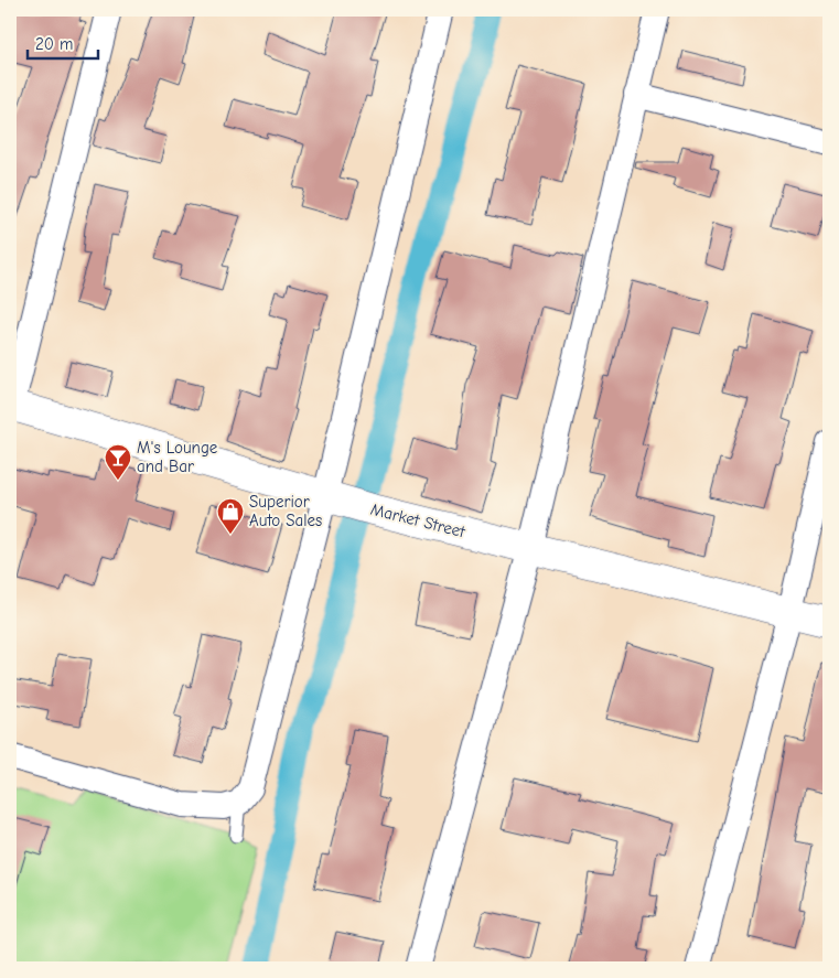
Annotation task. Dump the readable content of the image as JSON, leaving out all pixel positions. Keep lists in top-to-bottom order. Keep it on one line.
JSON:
{"streets":{"street":["Market Street"]},"places":{"bar":["M's Lounge and Bar"],"shop":["Superior Auto Sales"]},"scale_bar":"20 m"}
